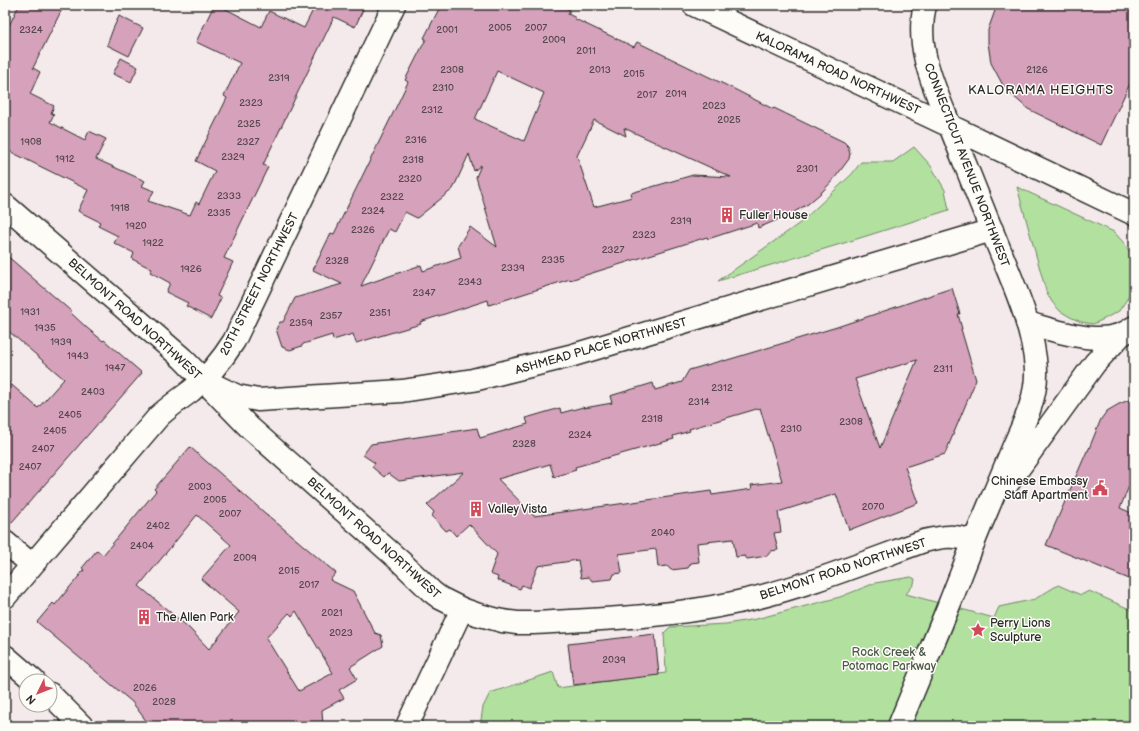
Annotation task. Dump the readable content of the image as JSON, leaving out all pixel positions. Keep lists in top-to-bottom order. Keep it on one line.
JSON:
{"streets":{"street":["KALORAMA ROAD NORTHWEST","CONNECTICUT AVENUE NORTHWEST","20TH STREET NORTHWEST","BELMONT ROAD NORTHWEST","ASHMEAD PLACE NORTHWEST"]},"crossings":[["KALORAMA ROAD NORTHWEST","CONNECTICUT AVENUE NORTHWEST"],["CONNECTICUT AVENUE NORTHWEST","BELMONT ROAD NORTHWEST"],["CONNECTICUT AVENUE NORTHWEST","ASHMEAD PLACE NORTHWEST"],["20TH STREET NORTHWEST","BELMONT ROAD NORTHWEST"],["20TH STREET NORTHWEST","ASHMEAD PLACE NORTHWEST"],["BELMONT ROAD NORTHWEST","ASHMEAD PLACE NORTHWEST"]],"districts":["KALORAMA HEIGHTS"],"parks":["Rock Creek & Potomac Parkway"],"places":{"building":["Fuller House","Valley Vista","The Allen Park"],"public building":["Chinese Embassy Staff Apartment"],"place":["Perry Lions Sculpture"]},"house_numbers":["2005","2007","2324","2001","2009","2011","2308","2013","2126","2015","2319","2310","2019","2017","2323","2023","2312","2025","2325","2316","1908","2327","2329","1912","2318","2301","2320","2333","2322","1918","2324","2335","2319","1920","2326","2323","1922","2327","2335","2328","2339","1926","2343","2347","1931","2351","2357","2359","1935","1939","1943","1947","2311","2312","2403","2314","2405","2318","2308","2310","2405","2324","2328","2407","2407","2003","2005","2070","2007","2402","2040","2404","2009","2015","2017","2021","2023","2039","2026","2028"],"north":"bottom left"}
